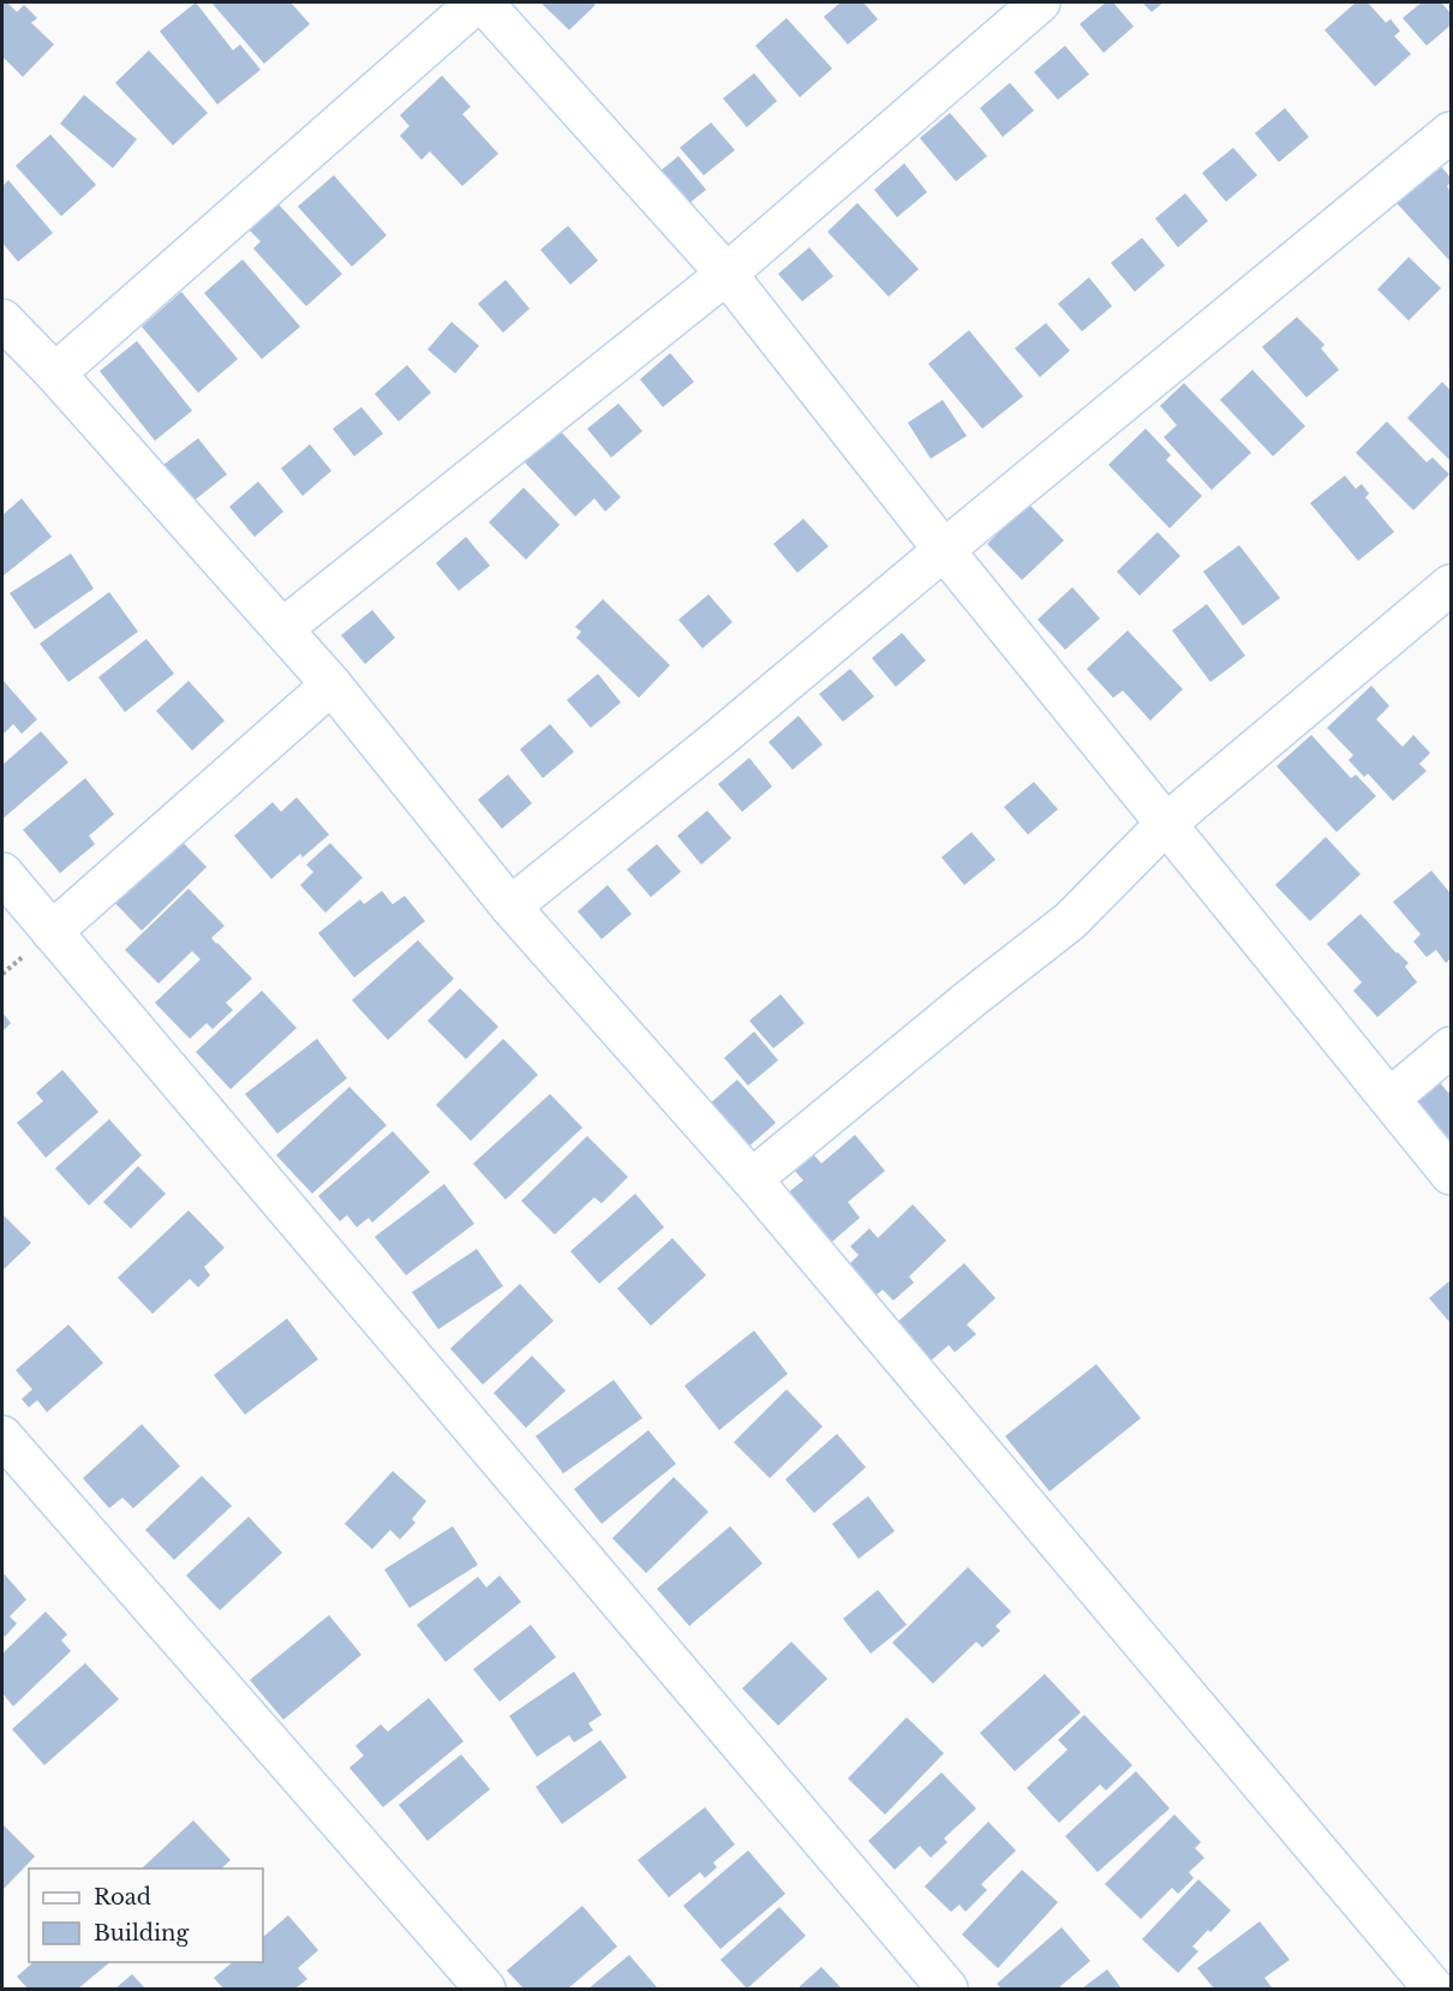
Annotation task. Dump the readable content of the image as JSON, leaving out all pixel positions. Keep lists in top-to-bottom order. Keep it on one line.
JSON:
{"legend":["Road","Building"]}
